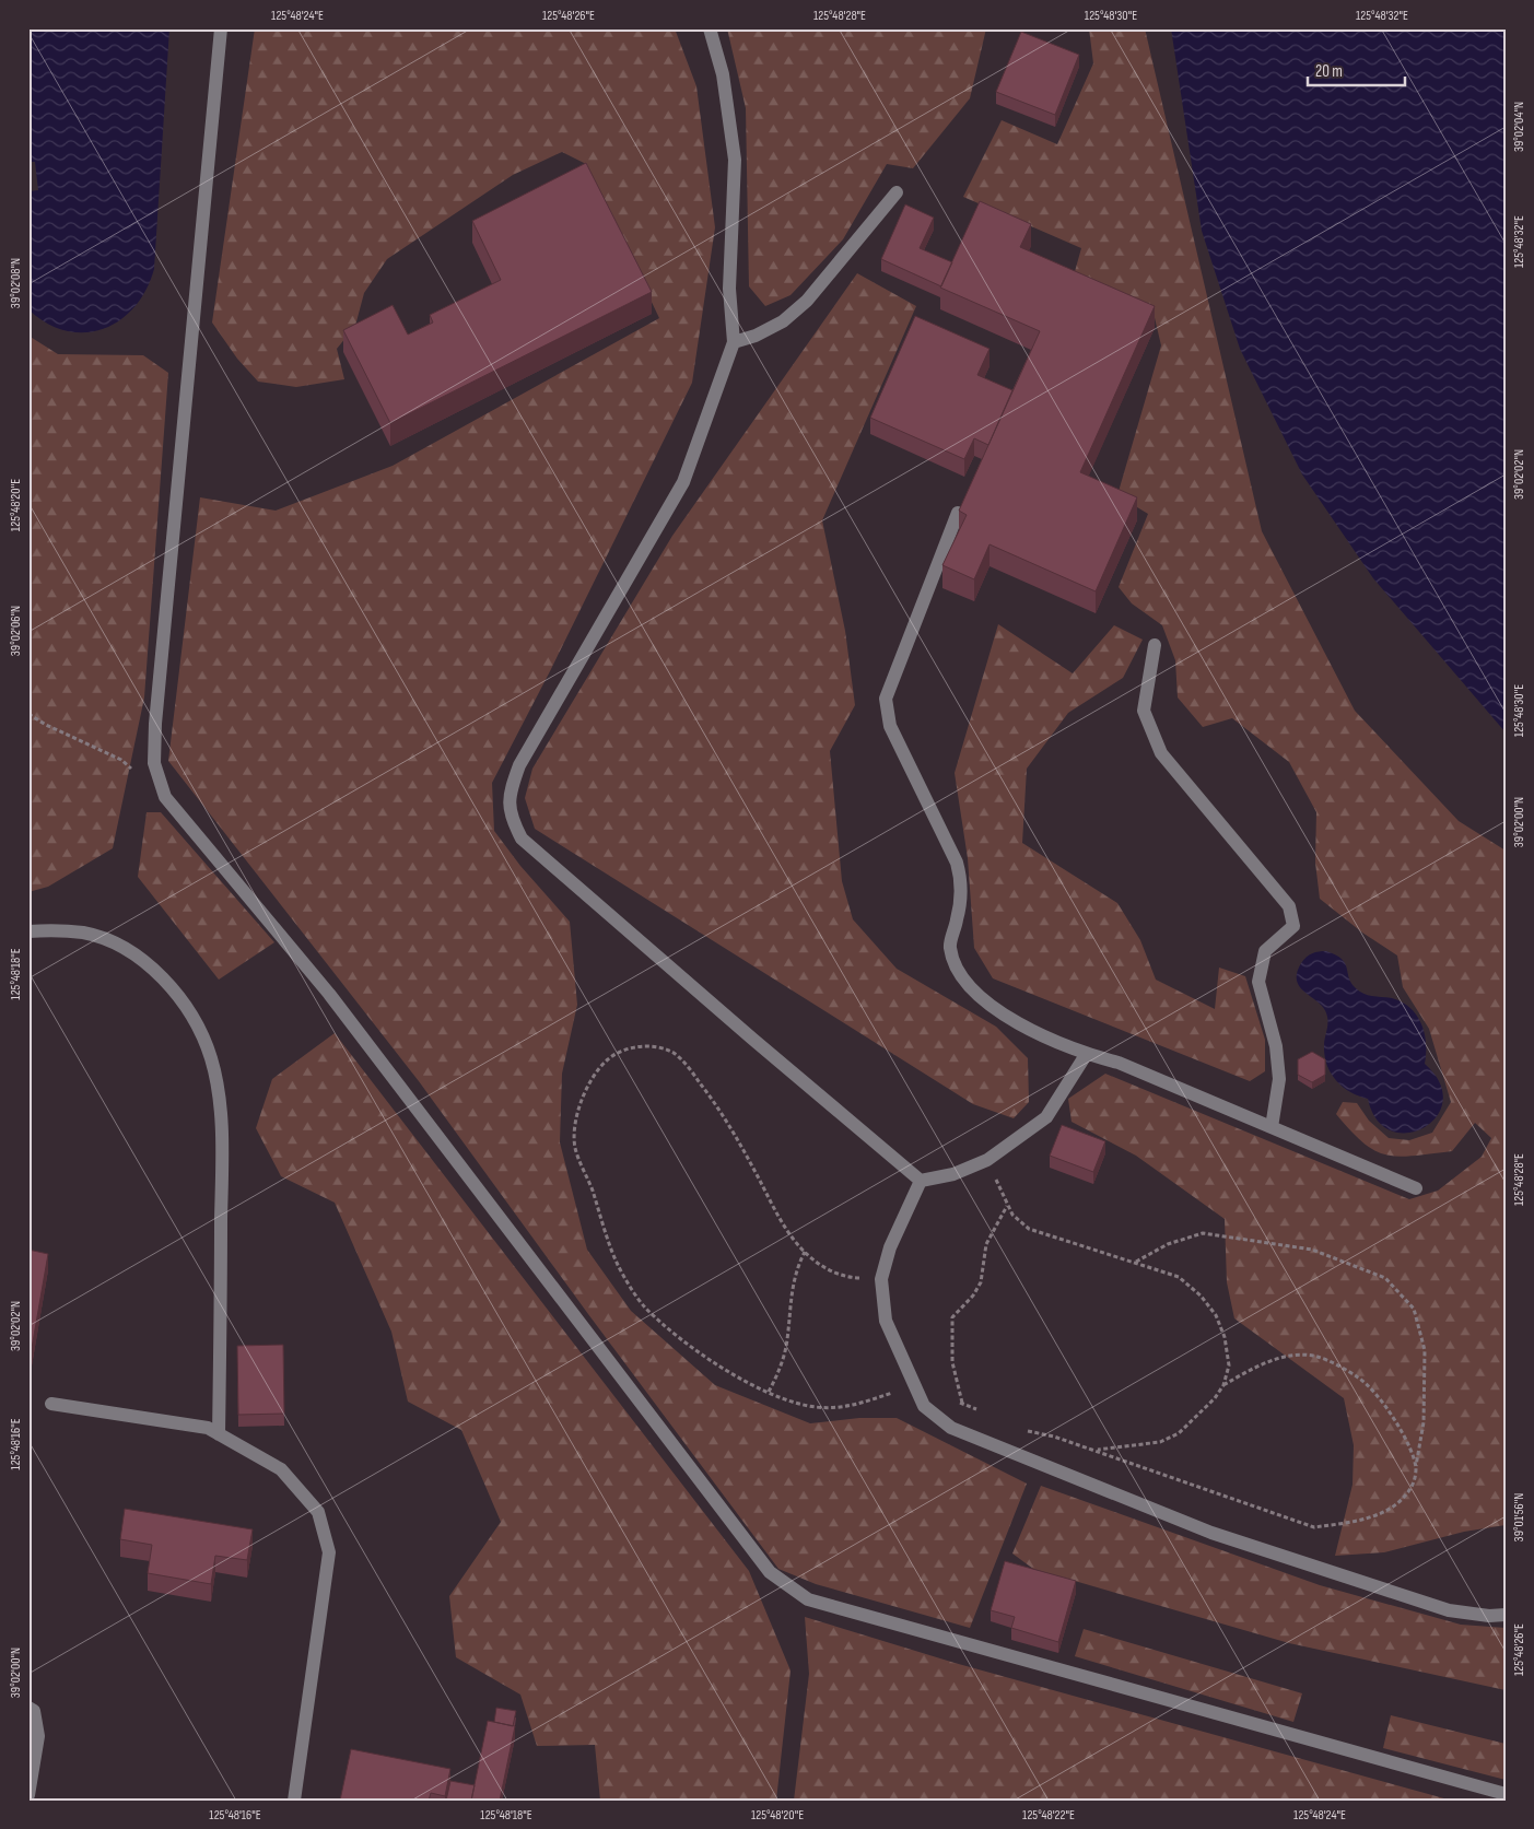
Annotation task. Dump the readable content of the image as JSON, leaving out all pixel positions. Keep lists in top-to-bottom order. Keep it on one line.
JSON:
{"scale_bar":"20 m","coordinates":["125°48'24\"E","125°48'26\"E","125°48'28\"E","125°48'30\"E","125°48'32\"E","39°02'04\"N","39°02'08\"N","39°02'02\"N","125°48'20\"E","39°02'06\"N","39°02'00\"N","125°48'18\"E","125°48'16\"E","39°01'56\"N","125°48'22\"E"]}
